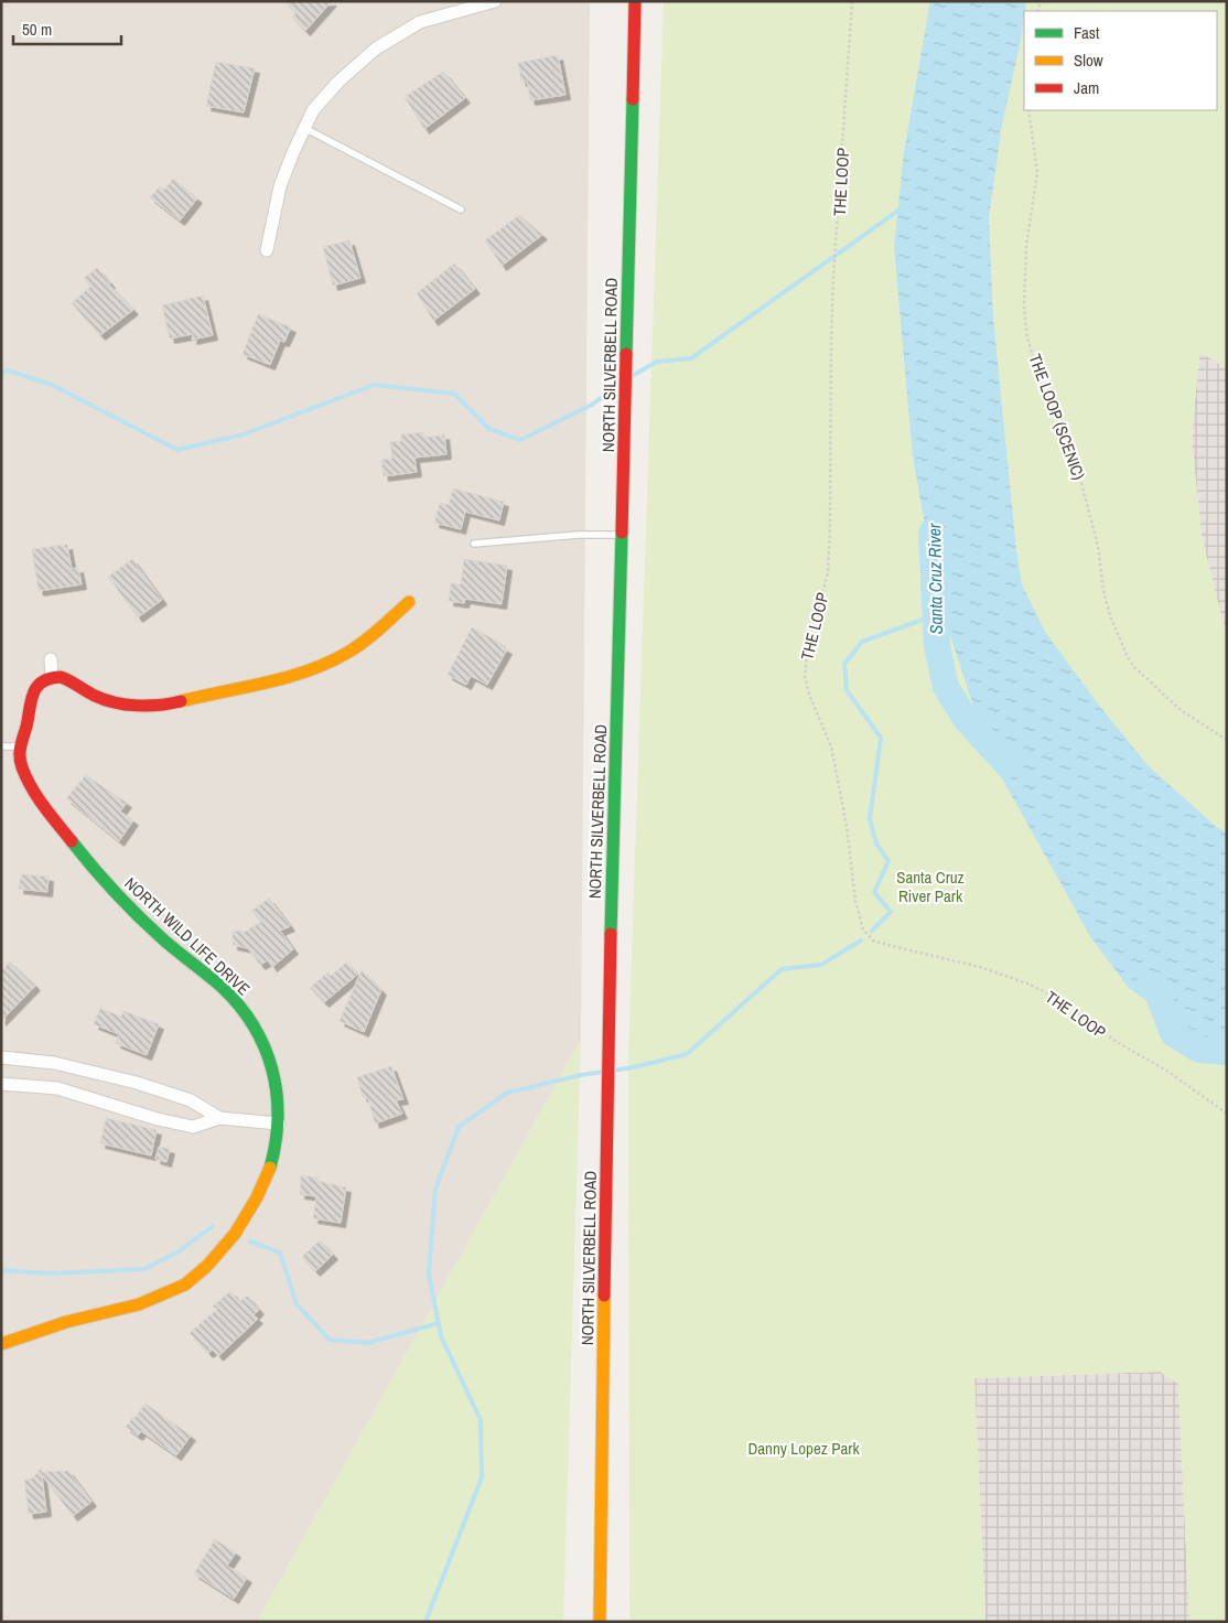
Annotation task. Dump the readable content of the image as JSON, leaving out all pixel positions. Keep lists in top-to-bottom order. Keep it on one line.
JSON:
{"streets":{"main road":["NORTH SILVERBELL ROAD","NORTH WILD LIFE DRIVE"],"path":["THE LOOP","THE LOOP (SCENIC)"]},"water":["Santa Cruz River"],"parks":["Santa Cruz River Park","Danny Lopez Park"],"legend":["Fast","Slow","Jam"],"scale_bar":"50 m"}
